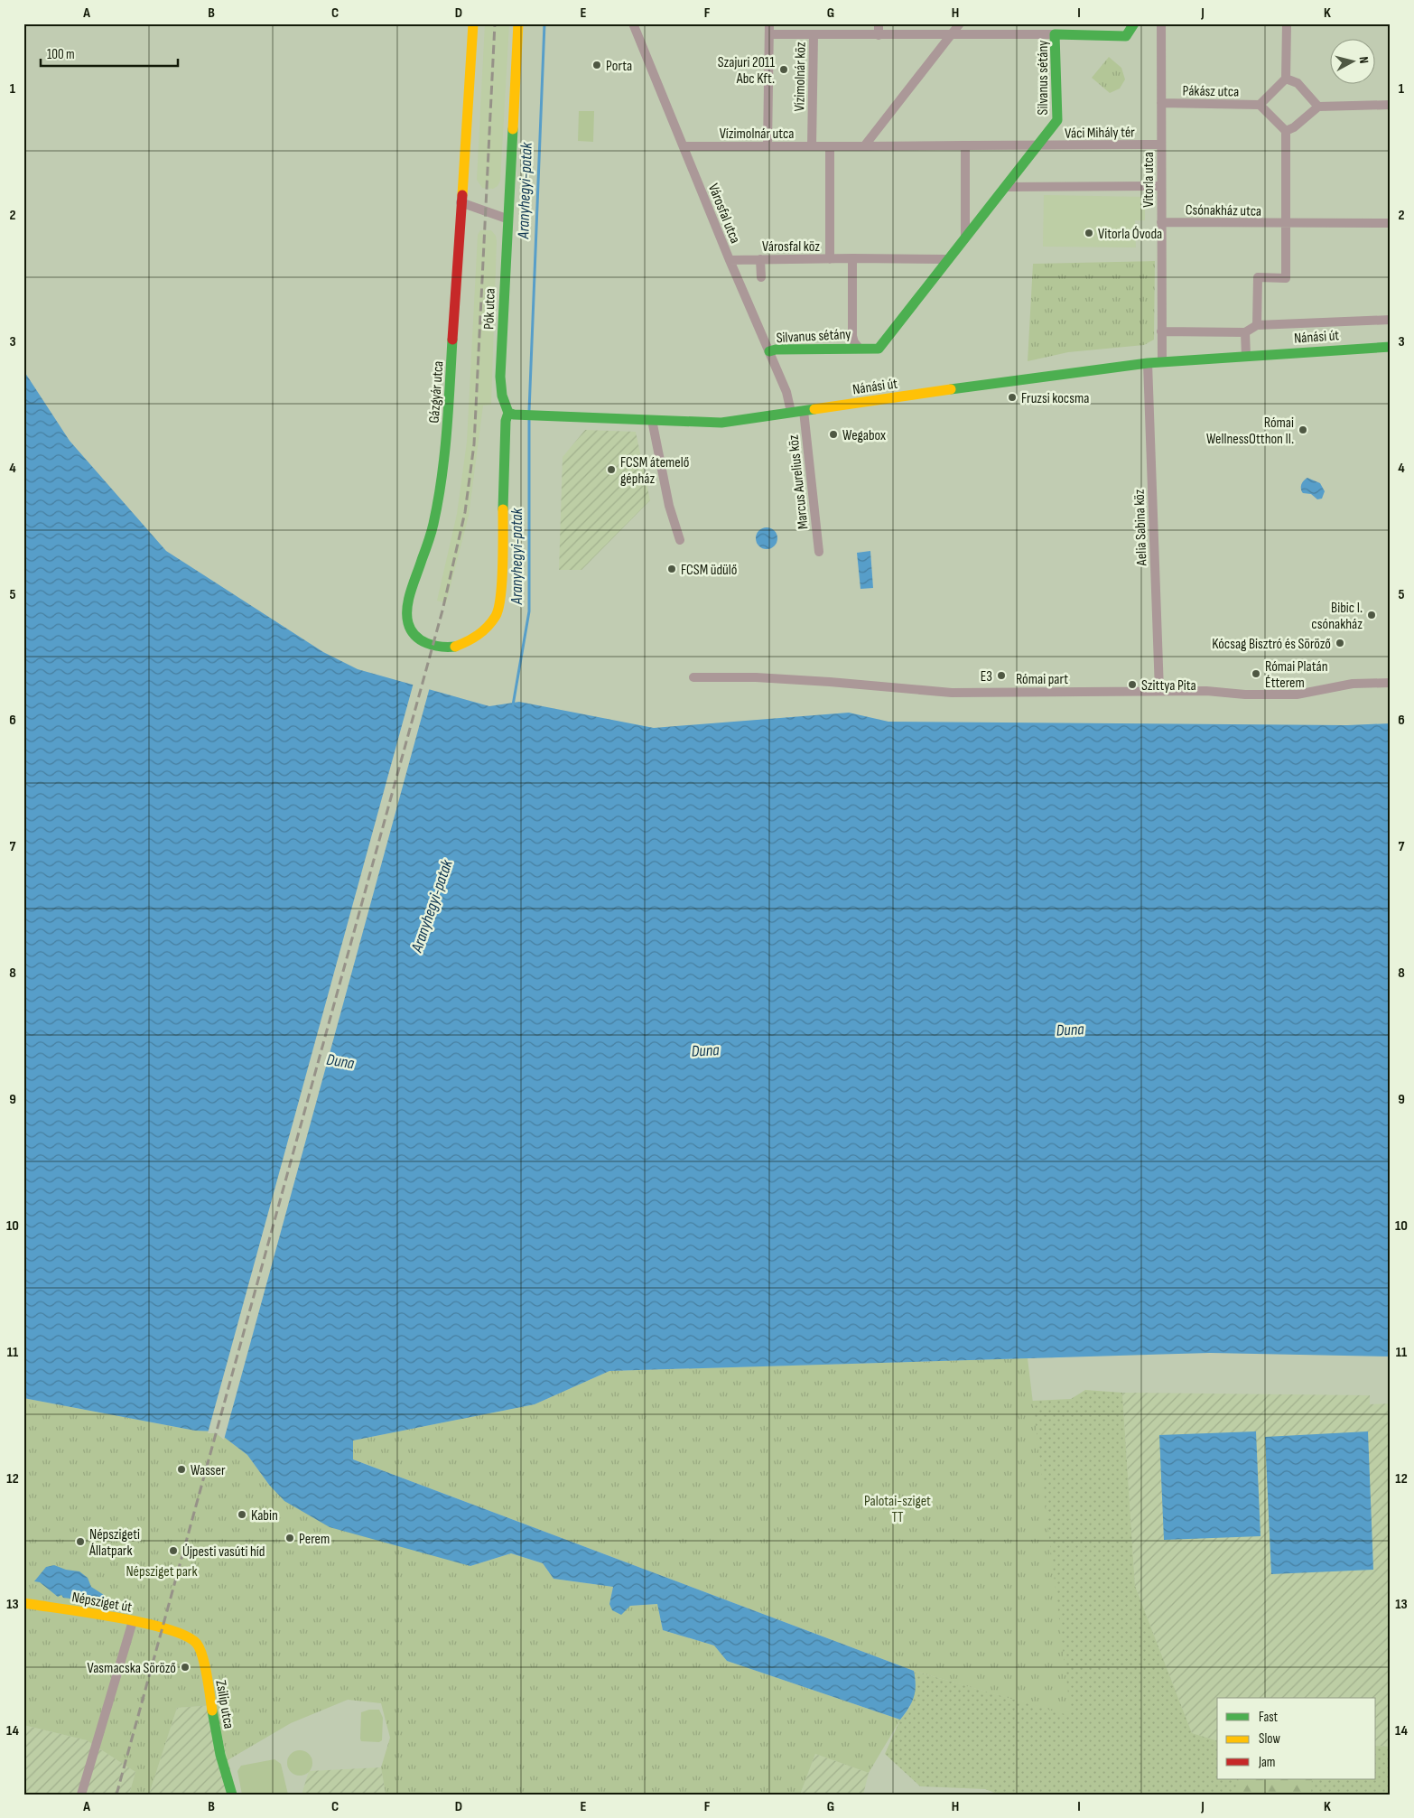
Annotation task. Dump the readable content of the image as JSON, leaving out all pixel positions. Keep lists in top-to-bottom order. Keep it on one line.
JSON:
{"streets":{"street":["Vízimolnár köz","Silvanus sétány","Pákász utca","Váci Mihály tér","Vízimolnár utca","Vitorla utca","Csónakház utca","Városfal utca","Városfal köz","Pók utca","Nánási út","Gázgyár utca","Marcus Aurelius köz","Aelia Sabina köz","Római part","Népsziget út","Zsilip utca"]},"crossings":[["Vízimolnár köz","Vízimolnár utca"],["Silvanus sétány","Váci Mihály tér"],["Silvanus sétány","Városfal utca"],["Silvanus sétány","Városfal köz"],["Pákász utca","Vitorla utca"],["Váci Mihály tér","Vitorla utca"],["Vízimolnár utca","Városfal utca"],["Vitorla utca","Csónakház utca"],["Vitorla utca","Nánási út"],["Városfal utca","Városfal köz"],["Városfal utca","Nánási út"],["Pók utca","Nánási út"],["Pók utca","Gázgyár utca"],["Nánási út","Marcus Aurelius köz"],["Nánási út","Aelia Sabina köz"],["Aelia Sabina köz","Római part"],["Népsziget út","Zsilip utca"]],"water":["Aranyhegyi-patak","Duna"],"parks":["Palotai-sziget TT","Népsziget park"],"places":["Porta","Szajuri 2011 Abc Kft.","Vitorla Óvoda","Fruzsi kocsma","Római WellnessOtthon II.","Wegabox","FCSM átemelő gépház","FCSM üdülő","Bibic I. csónakház","Kócsag Bisztró és Söröző","Római Platán Étterem","E3","Szittya Pita","Wasser","Kabin","Perem","Népszigeti Állatpark","Újpesti vasúti híd","Vasmacska Söröző"],"legend":["Fast","Slow","Jam"],"scale_bar":"100 m","north":"right","grid":{"columns":["A","B","C","D","E","F","G","H","I","J","K"],"rows":["1","2","3","4","5","6","7","8","9","10","11","12","13","14"]}}
